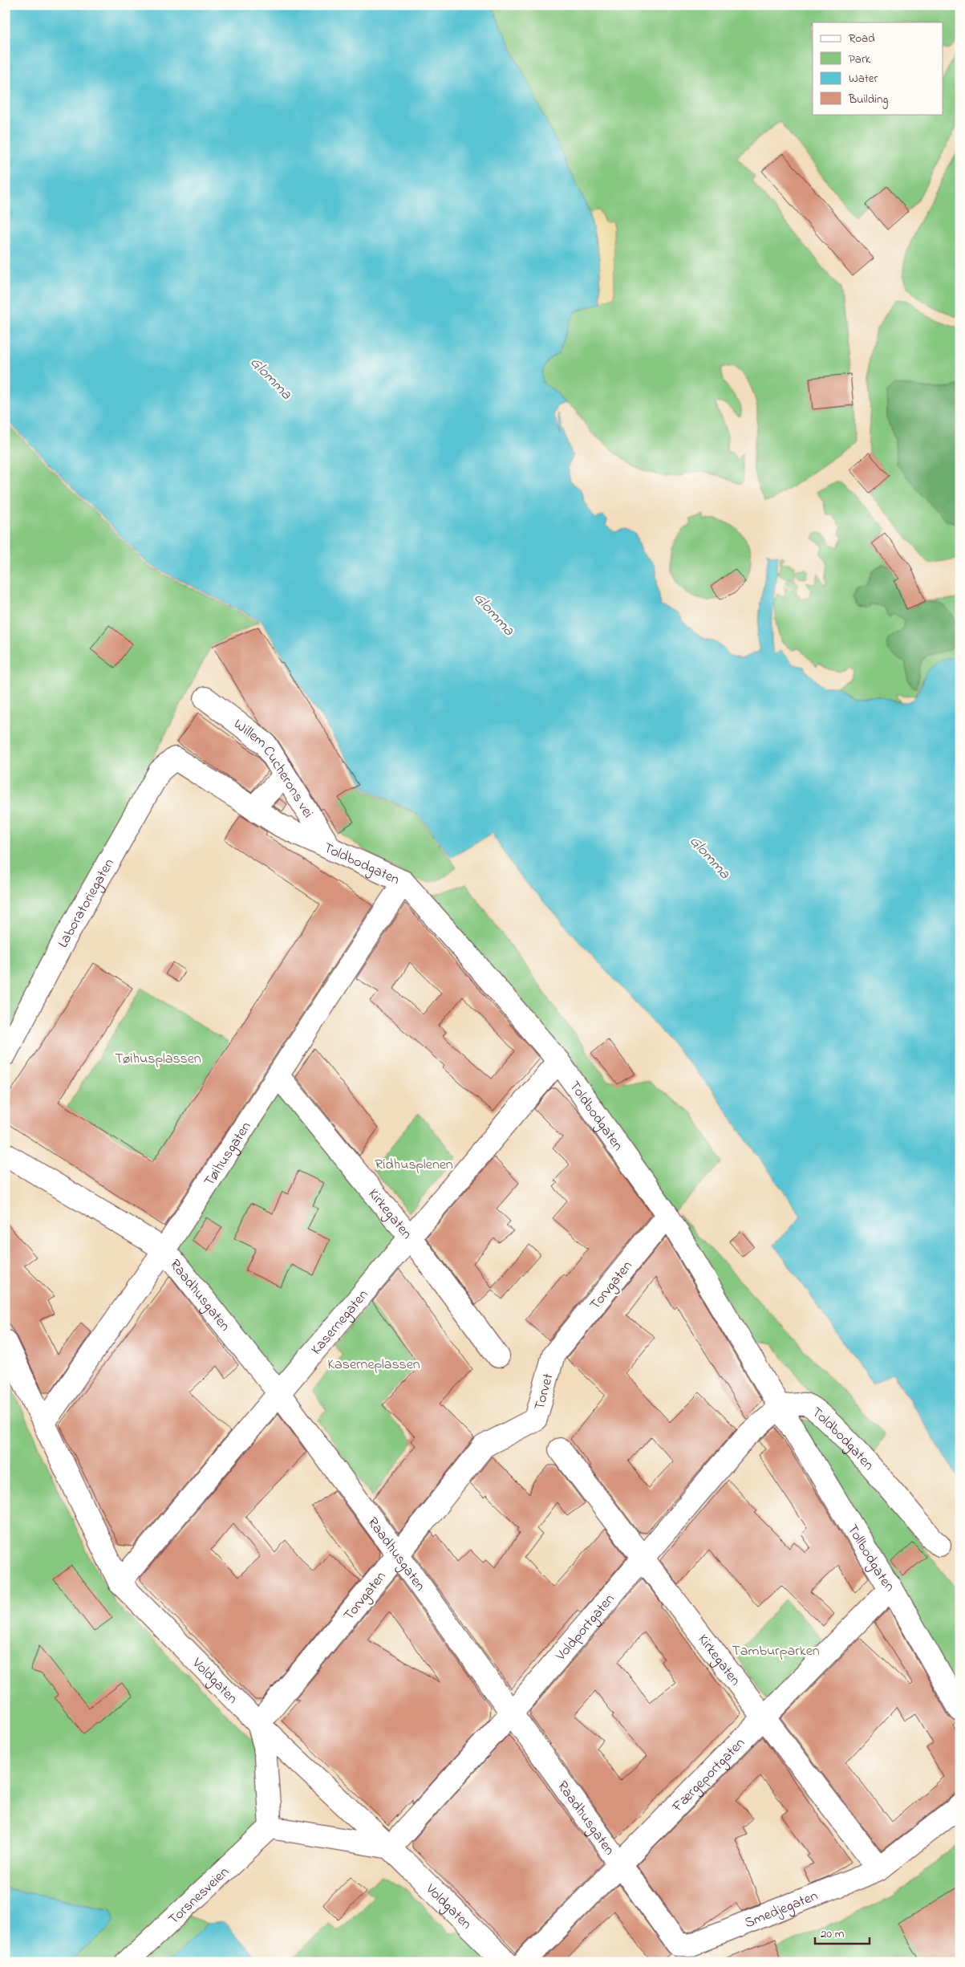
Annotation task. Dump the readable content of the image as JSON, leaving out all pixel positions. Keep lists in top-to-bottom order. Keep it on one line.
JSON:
{"streets":{"street":["Willem Cucherons vei","Toldbodgaten","Laboratoriegaten","Tøihusgaten","Kirkegaten","Torvgaten","Raadhusgaten","Kasernegaten","Torvet","Tollbodgaten","Voldportgaten","Voldgaten","Færgeportgaten","Torsnesveien","Smedjegaten"]},"crossings":[["Willem Cucherons vei","Toldbodgaten"],["Toldbodgaten","Laboratoriegaten"],["Toldbodgaten","Tøihusgaten"],["Toldbodgaten","Torvgaten"],["Toldbodgaten","Kasernegaten"],["Toldbodgaten","Tollbodgaten"],["Toldbodgaten","Voldportgaten"],["Tøihusgaten","Kirkegaten"],["Tøihusgaten","Raadhusgaten"],["Tøihusgaten","Voldgaten"],["Kirkegaten","Kasernegaten"],["Kirkegaten","Voldportgaten"],["Kirkegaten","Færgeportgaten"],["Kirkegaten","Smedjegaten"],["Torvgaten","Raadhusgaten"],["Torvgaten","Torvet"],["Torvgaten","Voldgaten"],["Raadhusgaten","Kasernegaten"],["Raadhusgaten","Voldportgaten"],["Raadhusgaten","Færgeportgaten"],["Raadhusgaten","Smedjegaten"],["Kasernegaten","Voldgaten"],["Tollbodgaten","Voldportgaten"],["Tollbodgaten","Færgeportgaten"],["Voldportgaten","Voldgaten"],["Færgeportgaten","Smedjegaten"]],"water":["Glomma"],"parks":["Tøihusplassen","Ridhusplenen","Kaserneplassen","Tamburparken"],"legend":["Road","Park","Water","Building"],"scale_bar":"20 m"}
